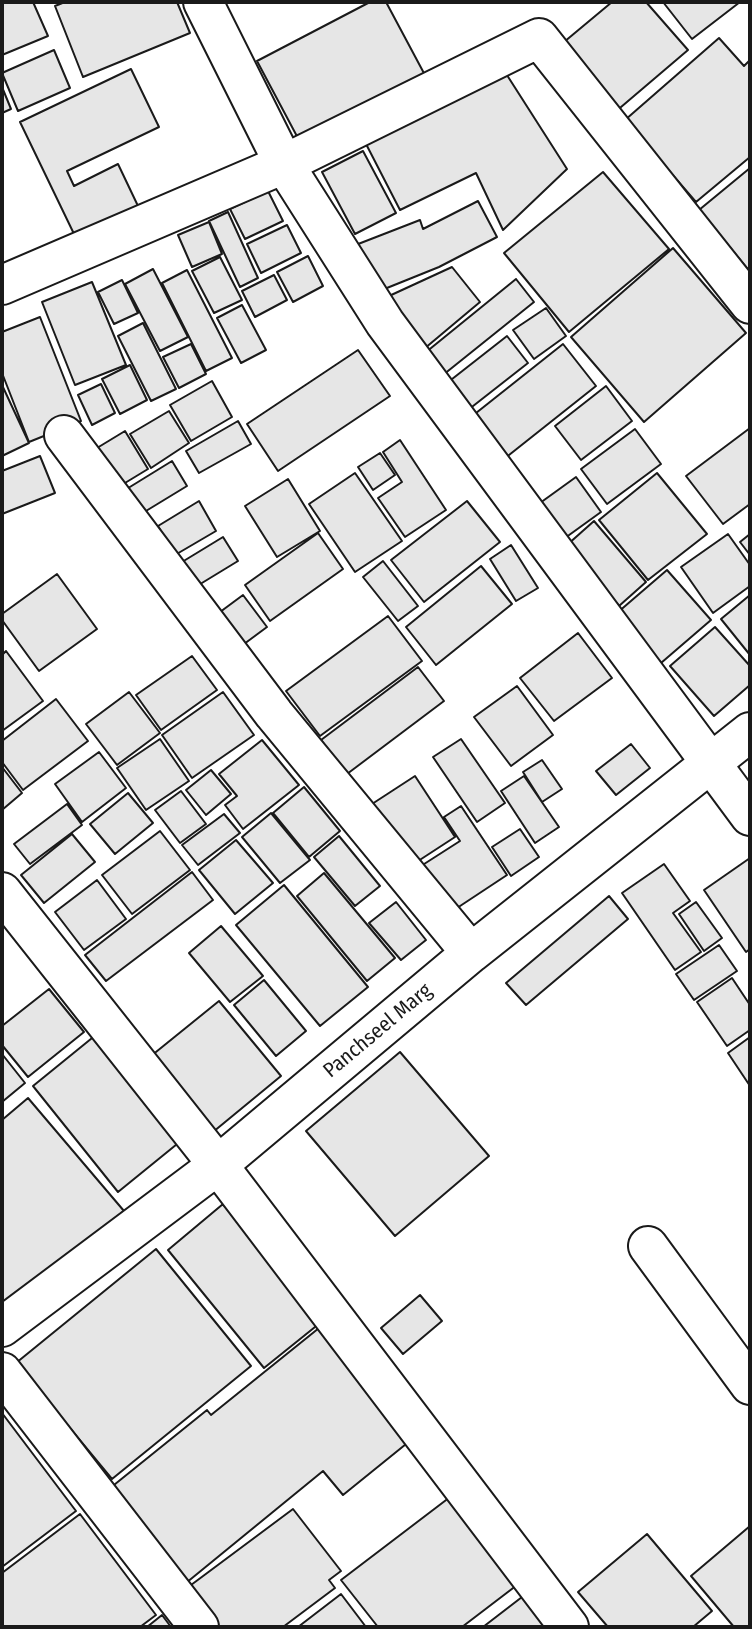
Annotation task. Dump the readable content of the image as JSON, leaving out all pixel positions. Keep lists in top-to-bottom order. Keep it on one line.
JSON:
{"streets":{"street":["Panchseel Marg"]}}
